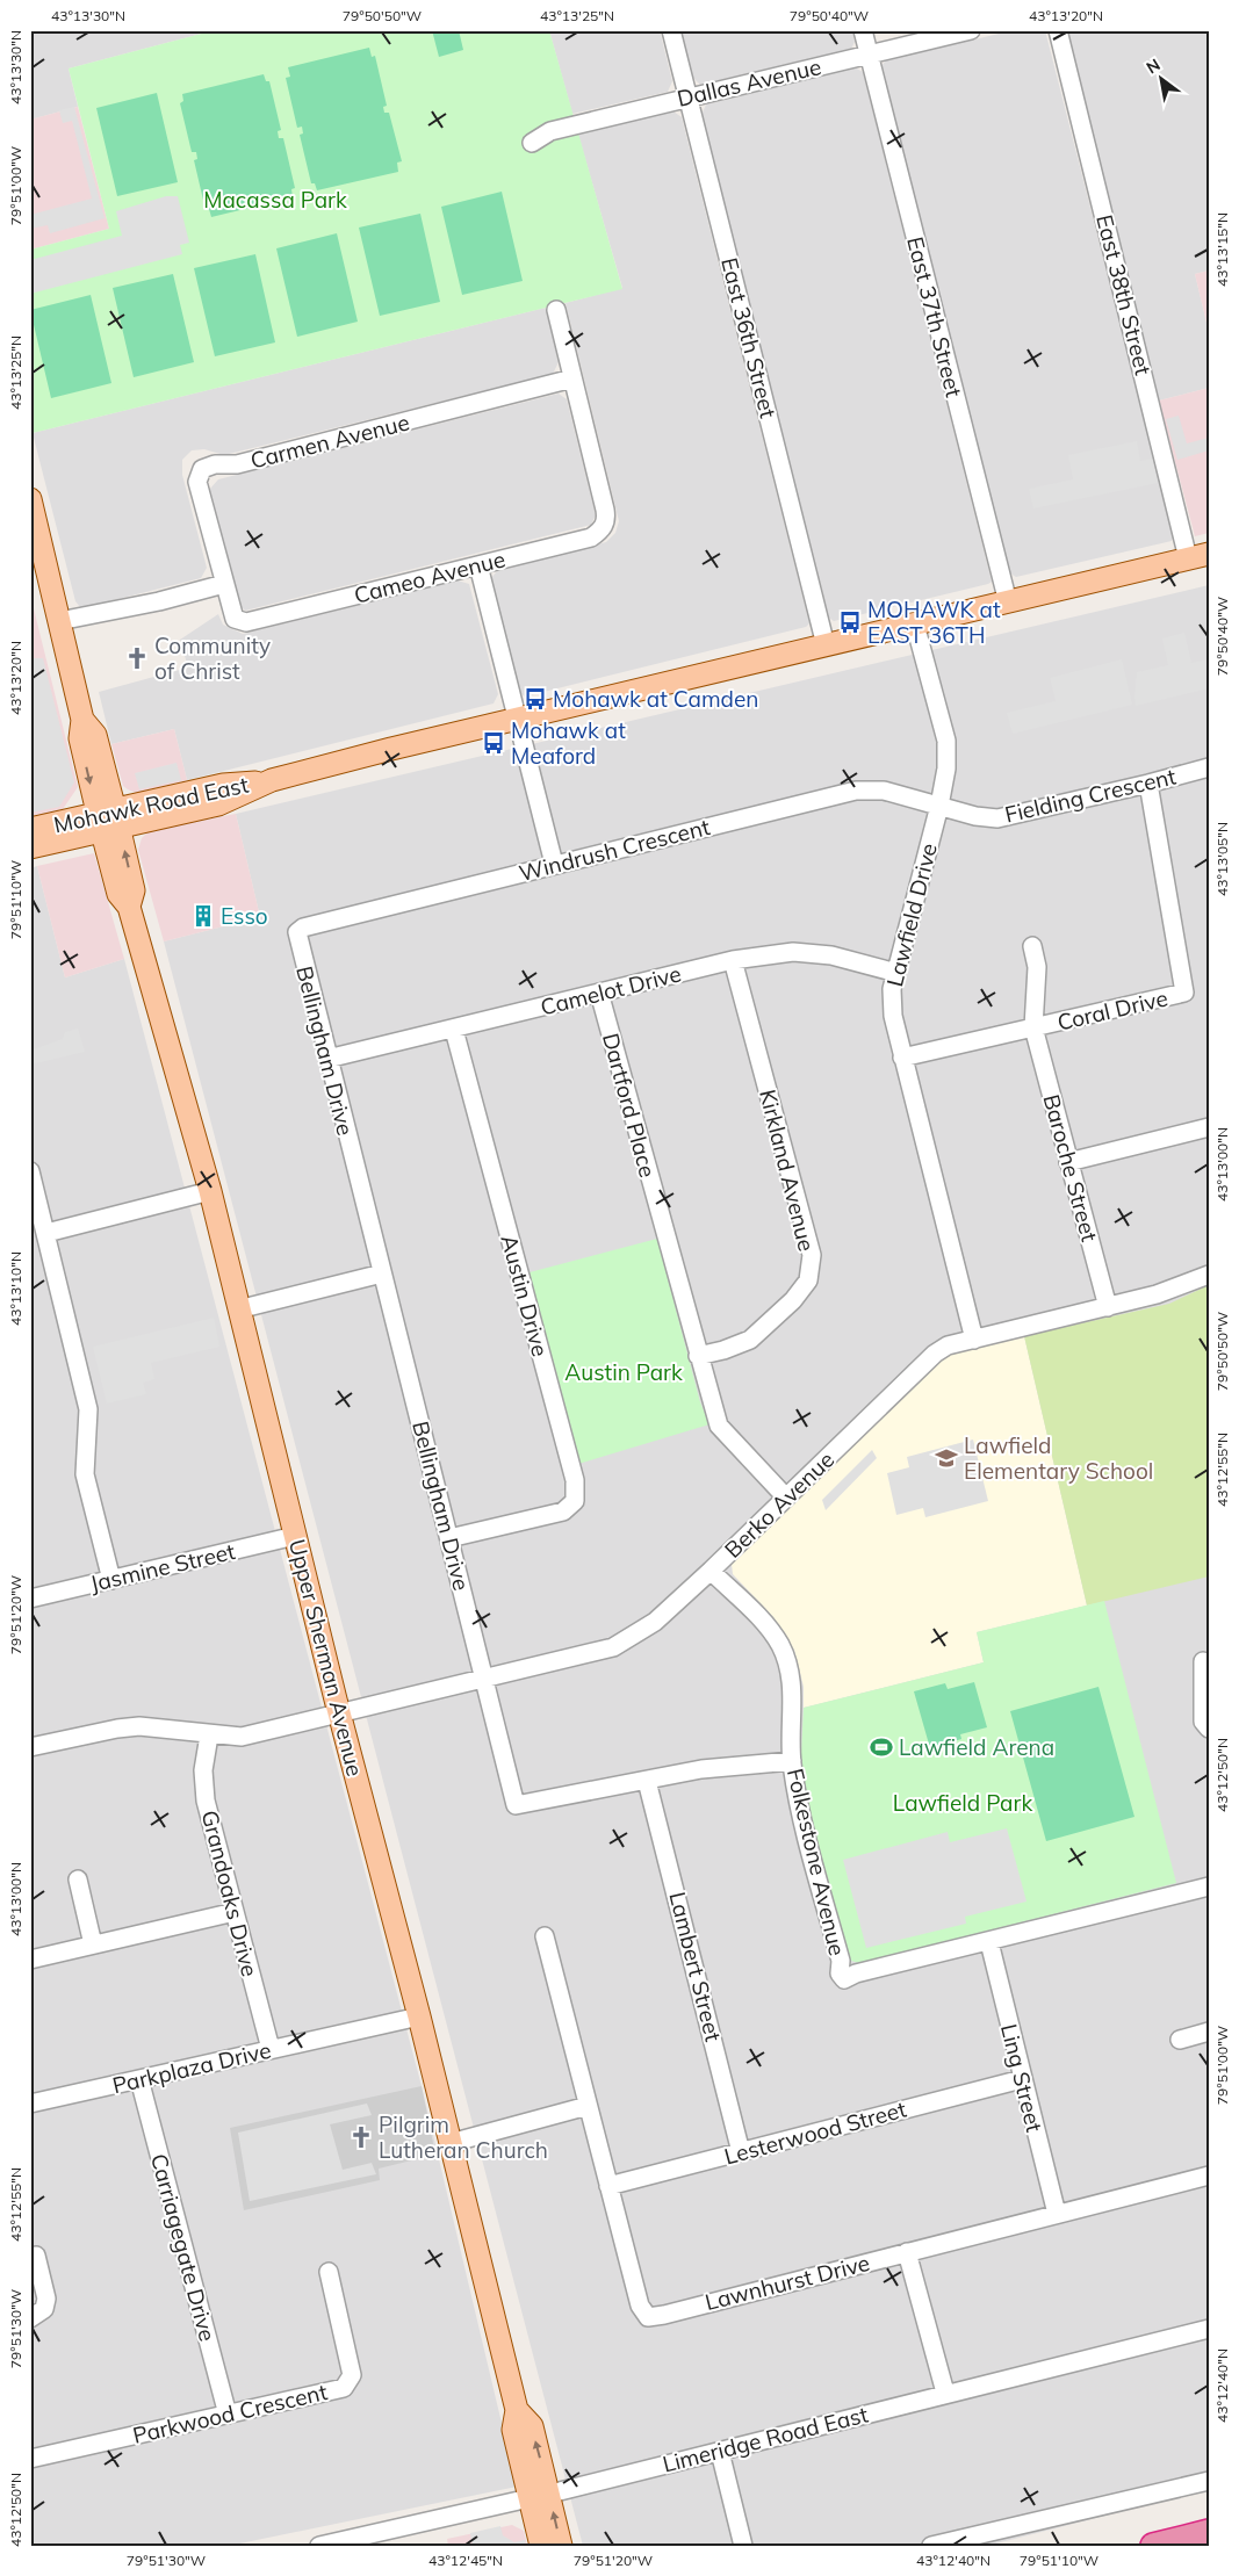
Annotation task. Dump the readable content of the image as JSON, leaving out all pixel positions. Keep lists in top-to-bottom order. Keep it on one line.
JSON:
{"streets":{"main road":["Mohawk Road East","Upper Sherman Avenue"],"street":["Dallas Avenue","East 38th Street","East 37th Street","East 36th Street","Carmen Avenue","Cameo Avenue","Fielding Crescent","Windrush Crescent","Lawfield Drive","Camelot Drive","Coral Drive","Bellingham Drive","Dartford Place","Baroche Street","Kirkland Avenue","Austin Drive","Berko Avenue","Jasmine Street","Folkestone Avenue","Grandoaks Drive","Lambert Street","Parkplaza Drive","Ling Street","Lesterwood Street","Carriagegate Drive","Lawnhurst Drive","Parkwood Crescent","Limeridge Road East"]},"crossings":[["Dallas Avenue","East 37th Street"],["Dallas Avenue","East 36th Street"],["East 38th Street","Mohawk Road East"],["East 37th Street","Mohawk Road East"],["East 36th Street","Mohawk Road East"],["Carmen Avenue","Cameo Avenue"],["Fielding Crescent","Windrush Crescent"],["Fielding Crescent","Lawfield Drive"],["Fielding Crescent","Coral Drive"],["Mohawk Road East","Lawfield Drive"],["Mohawk Road East","Upper Sherman Avenue"],["Windrush Crescent","Lawfield Drive"],["Windrush Crescent","Bellingham Drive"],["Lawfield Drive","Camelot Drive"],["Lawfield Drive","Coral Drive"],["Lawfield Drive","Berko Avenue"],["Camelot Drive","Bellingham Drive"],["Camelot Drive","Dartford Place"],["Camelot Drive","Kirkland Avenue"],["Camelot Drive","Austin Drive"],["Coral Drive","Baroche Street"],["Bellingham Drive","Austin Drive"],["Bellingham Drive","Berko Avenue"],["Bellingham Drive","Folkestone Avenue"],["Bellingham Drive","Lambert Street"],["Dartford Place","Kirkland Avenue"],["Dartford Place","Berko Avenue"],["Baroche Street","Berko Avenue"],["Berko Avenue","Upper Sherman Avenue"],["Berko Avenue","Folkestone Avenue"],["Berko Avenue","Grandoaks Drive"],["Jasmine Street","Upper Sherman Avenue"],["Upper Sherman Avenue","Parkplaza Drive"],["Upper Sherman Avenue","Limeridge Road East"],["Folkestone Avenue","Ling Street"],["Grandoaks Drive","Parkplaza Drive"],["Lambert Street","Lesterwood Street"],["Parkplaza Drive","Carriagegate Drive"],["Ling Street","Lesterwood Street"],["Ling Street","Lawnhurst Drive"],["Lesterwood Street","Lawnhurst Drive"],["Carriagegate Drive","Parkwood Crescent"]],"parks":["Macassa Park","Austin Park","Lawfield Park"],"places":{"bus stop":["MOHAWK at EAST 36TH","Mohawk at Camden","Mohawk at Meaford"],"church":["Community of Christ","Pilgrim Lutheran Church"],"building":["Esso"],"school or university":["Lawfield Elementary School"],"sports":["Lawfield Arena"]},"north":"top left","coordinates":["43°13'30\"N","79°50'50\"W","43°13'25\"N","79°50'40\"W","43°13'20\"N","79°51'00\"W","43°13'15\"N","43°13'05\"N","79°51'10\"W","43°13'00\"N","43°13'10\"N","43°12'55\"N","79°51'20\"W","43°12'50\"N","79°51'30\"W","43°12'40\"N","43°12'45\"N"]}
